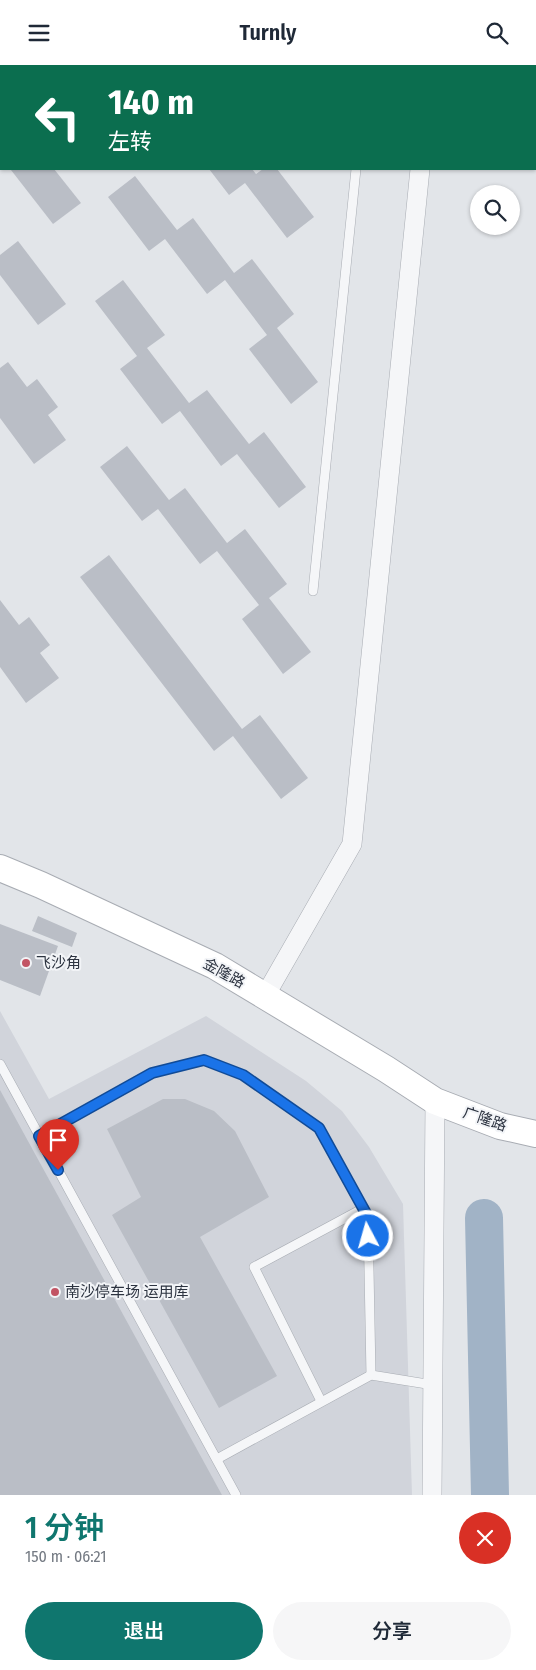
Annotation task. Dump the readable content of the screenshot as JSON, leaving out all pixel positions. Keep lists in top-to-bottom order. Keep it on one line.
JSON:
{"streets":{"main road":["金隆路","广隆路"]},"crossings":[["金隆路","广隆路"]],"places":["飞沙角","南沙停车场 运用库"],"page":{"header":"Turnly","turn":["140 m","左转"],"heading":["1 分钟","150 m · 06:21"],"buttons":["退出","分享"]}}
